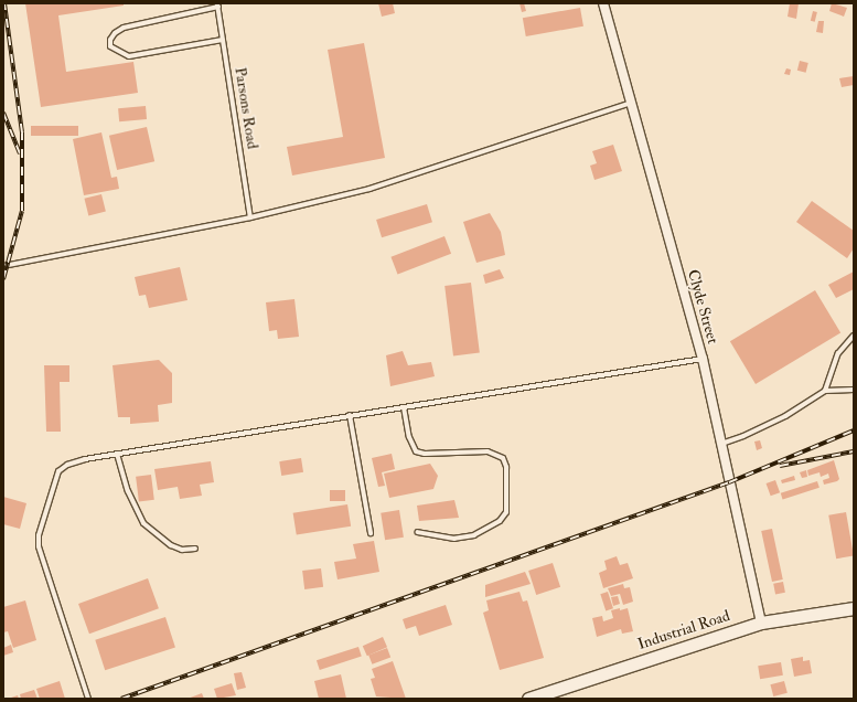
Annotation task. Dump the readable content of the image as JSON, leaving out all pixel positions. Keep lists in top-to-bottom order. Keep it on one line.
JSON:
{"streets":{"street":["Clyde Street","Industrial Road"],"lane":["Parsons Road"]},"crossings":[["Clyde Street","Industrial Road"]]}
